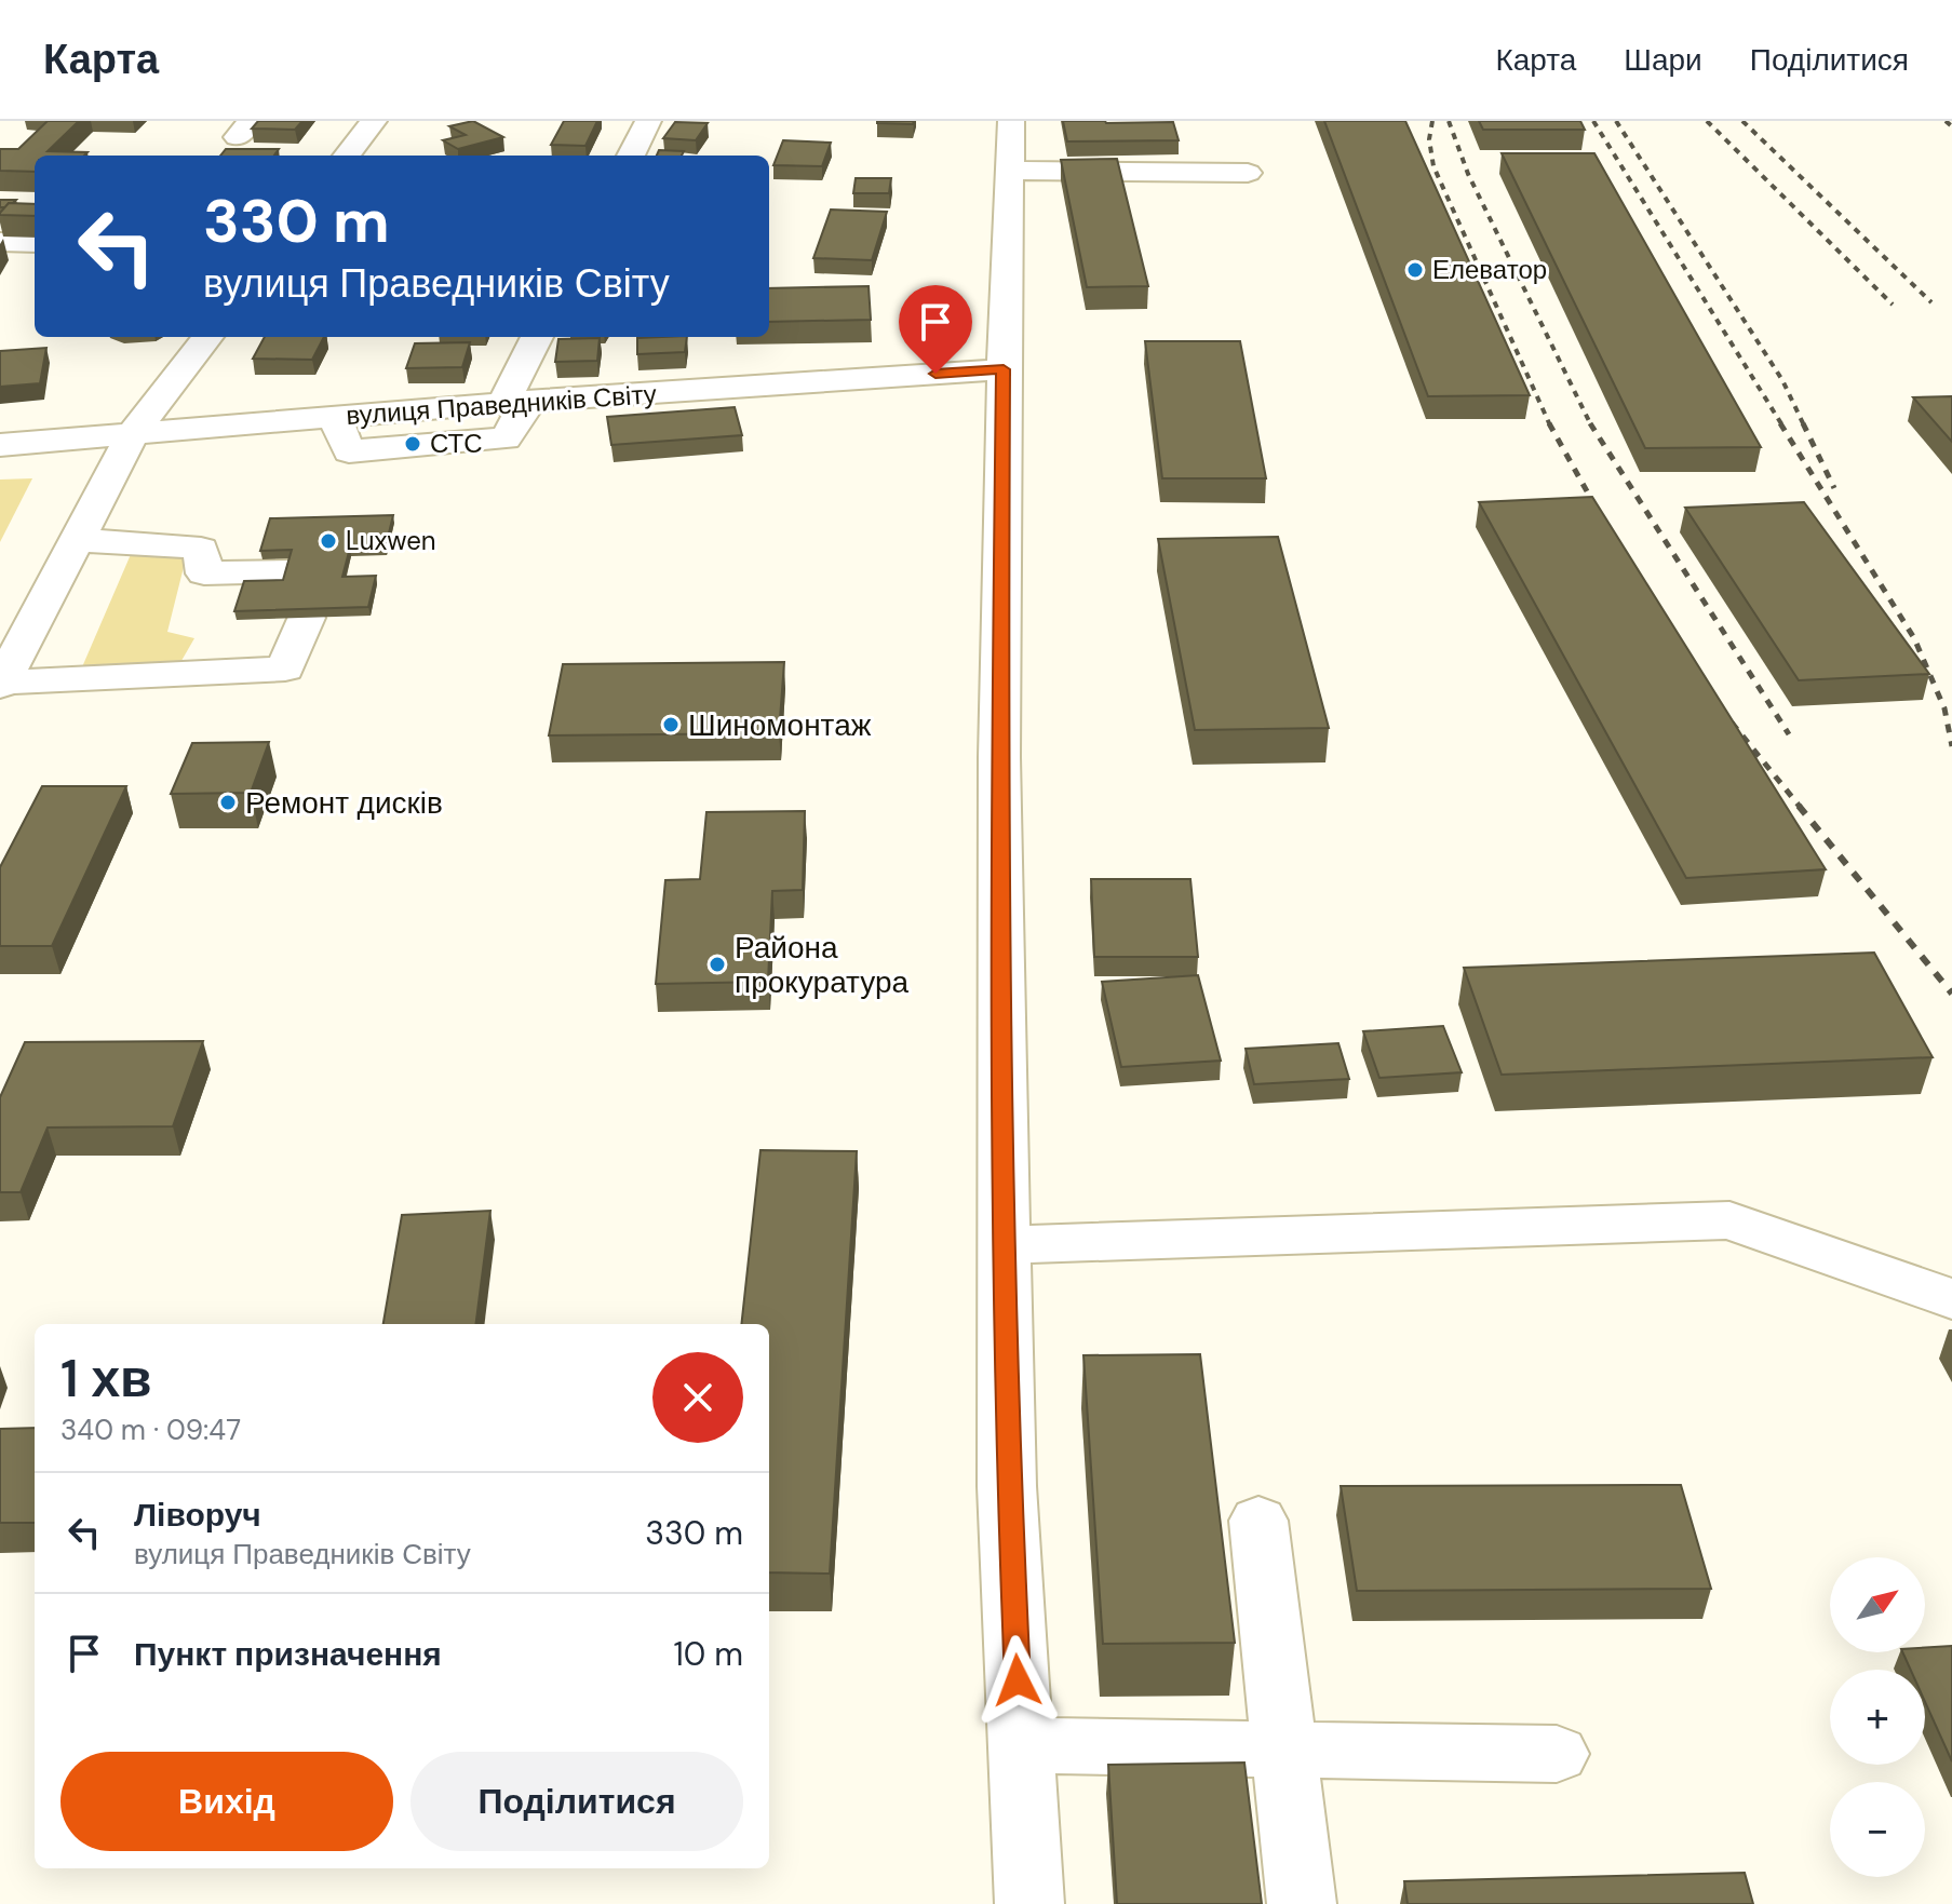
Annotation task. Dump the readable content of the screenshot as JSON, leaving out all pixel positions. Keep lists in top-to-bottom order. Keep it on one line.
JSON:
{"streets":{"street":["вулиця Праведників Світу"]},"places":["Елеватор","СТС","Luxwen","Шиномонтаж","Ремонт дисків","Района прокуратура"],"north":"top right","page":{"header":"Карта","nav":["Карта","Шари","Поділитися"],"turn":["330 m","вулиця Праведників Світу"],"heading":["1 хв","340 m · 09:47"],"list":[{"name":"Ліворуч","note":"вулиця Праведників Світу","value":"330 m"},{"name":"Пункт призначення","value":"10 m"}],"map_buttons":["+","−"],"buttons":["Вихід","Поділитися"]}}
